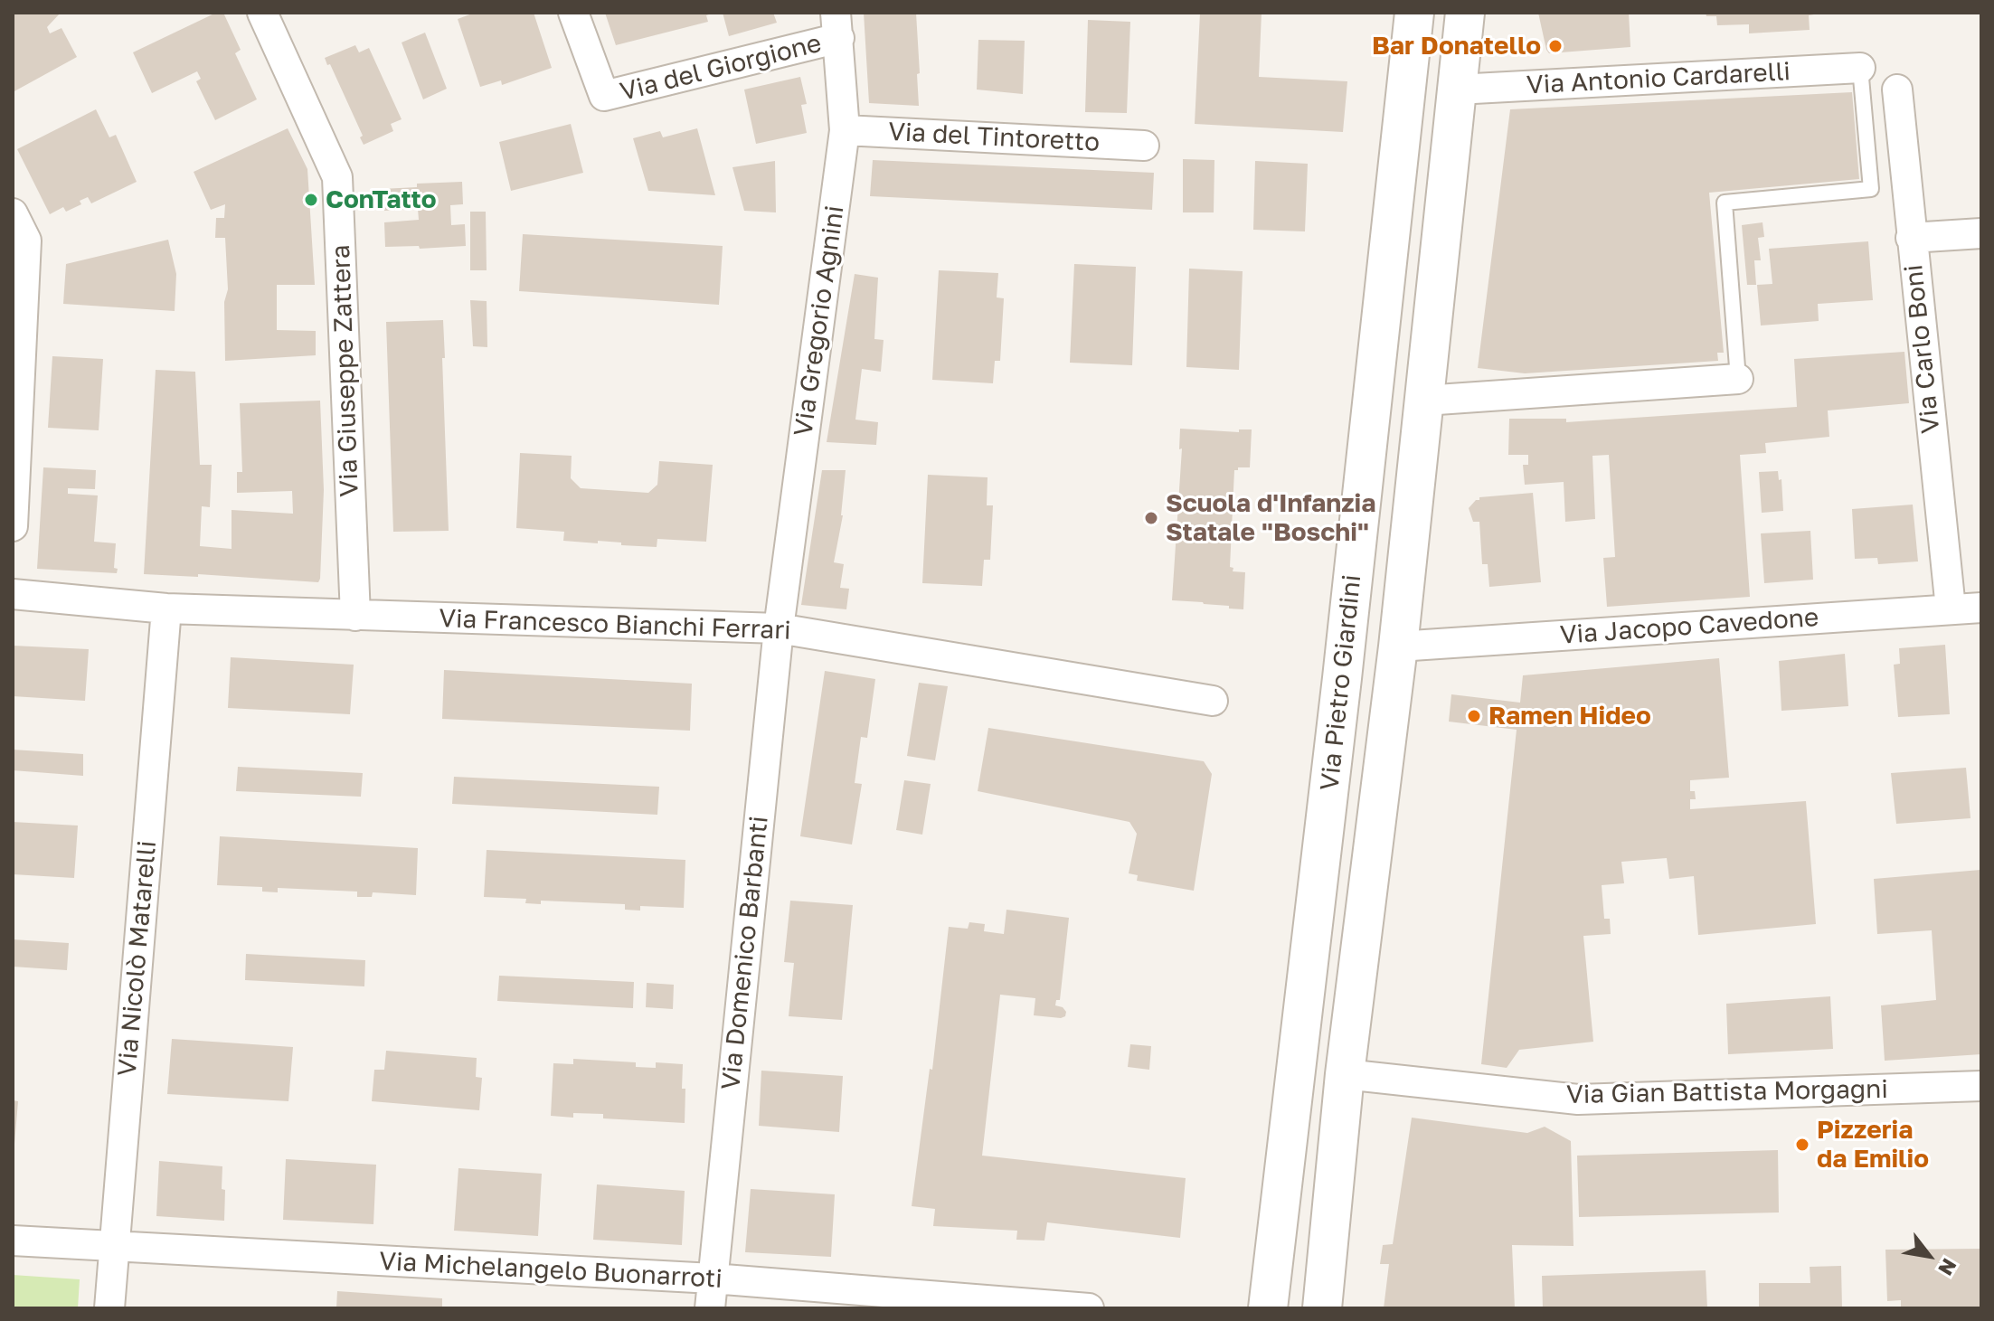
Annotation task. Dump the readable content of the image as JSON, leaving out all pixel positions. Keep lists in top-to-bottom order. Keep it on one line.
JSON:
{"streets":{"street":["Via del Giorgione","Via Antonio Cardarelli","Via del Tintoretto","Via Gregorio Agnini","Via Carlo Boni","Via Giuseppe Zattera","Via Francesco Bianchi Ferrari","Via Jacopo Cavedone","Via Pietro Giardini","Via Domenico Barbanti","Via Nicolò Matarelli","Via Gian Battista Morgagni","Via Michelangelo Buonarroti"]},"crossings":[["Via del Giorgione","Via Gregorio Agnini"],["Via Antonio Cardarelli","Via Pietro Giardini"],["Via del Tintoretto","Via Gregorio Agnini"],["Via Gregorio Agnini","Via Francesco Bianchi Ferrari"],["Via Gregorio Agnini","Via Domenico Barbanti"],["Via Carlo Boni","Via Jacopo Cavedone"],["Via Giuseppe Zattera","Via Francesco Bianchi Ferrari"],["Via Francesco Bianchi Ferrari","Via Domenico Barbanti"],["Via Francesco Bianchi Ferrari","Via Nicolò Matarelli"],["Via Jacopo Cavedone","Via Pietro Giardini"],["Via Pietro Giardini","Via Gian Battista Morgagni"],["Via Domenico Barbanti","Via Michelangelo Buonarroti"],["Via Nicolò Matarelli","Via Michelangelo Buonarroti"]],"places":["Bar Donatello","ConTatto","Scuola d'Infanzia Statale \"Boschi\"","Ramen Hideo","Pizzeria da Emilio"],"north":"bottom right"}
